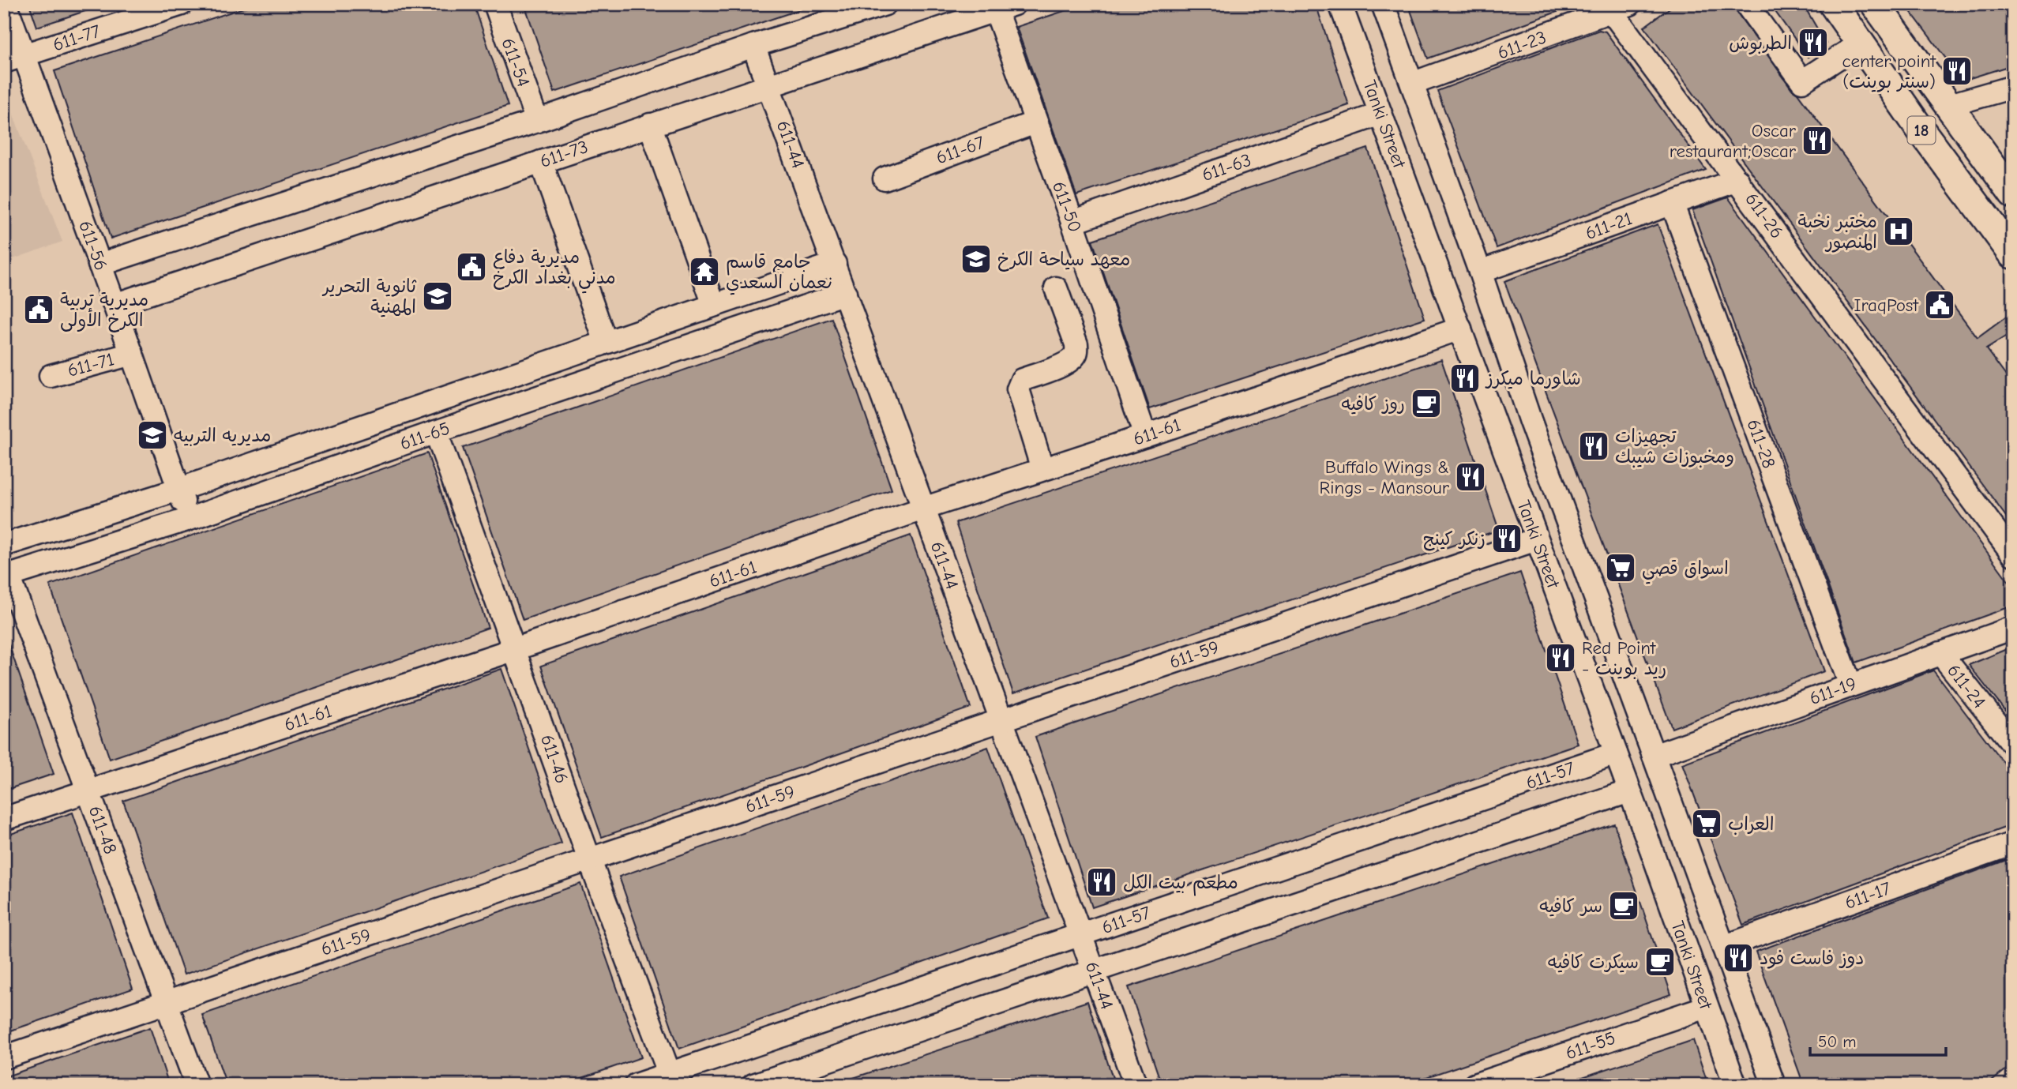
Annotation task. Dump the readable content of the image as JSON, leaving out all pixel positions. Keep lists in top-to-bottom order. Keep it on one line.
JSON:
{"streets":{"main road":["18"],"street":["611-77","611-23","611-54","Tanki Street","611-44","611-67","611-73","611-63","611-50","611-26","611-21","611-56","611-71","611-61","611-65","611-28","611-59","611-24","611-19","611-46","611-57","611-48","611-17","611-55"]},"crossings":[["611-77","611-56"],["611-23","Tanki Street"],["611-23","611-26"],["Tanki Street","611-63"],["Tanki Street","611-21"],["Tanki Street","611-61"],["Tanki Street","611-59"],["Tanki Street","611-19"],["Tanki Street","611-57"],["Tanki Street","611-17"],["Tanki Street","611-55"],["611-44","611-73"],["611-44","611-61"],["611-44","611-65"],["611-44","611-59"],["611-44","611-57"],["611-67","611-50"],["611-73","611-50"],["611-73","611-56"],["611-63","611-50"],["611-50","611-61"],["611-26","611-21"],["611-21","611-28"],["611-56","611-71"],["611-56","611-65"],["611-61","611-46"],["611-61","611-48"],["611-65","611-46"],["611-65","611-48"],["611-28","611-19"],["611-59","611-46"],["611-59","611-48"],["611-24","611-19"],["611-46","611-57"]],"places":{"restaurant":["الطربوش","center point (سنتر بوينت)","Oscar restaurant;Oscar","شاورما ميكرز","تجهيزات ومخبوزات شيبك","Buffalo Wings & Rings - Mansour","زنكر كينج","Red Point - ريد بوينت","مطعم بيت الكل","دوز فاست فود"],"hospital":["مختبر نخبة المنصور"],"school or university":["معهد سياحة الكرخ","ثانوية التحرير المهنية","مديريه التربيه"],"public building":["مديرية دفاع مدني بغداد الكرخ","IraqPost","مديرية تربية الكرخ الأولى"],"temple":["جامع قاسم نعمان السعدي"],"cafe":["روز كافيه","سر كافيه","سيكرت كافيه"],"supermarket":["اسواق قصي","العراب"]},"scale_bar":"50 m"}
